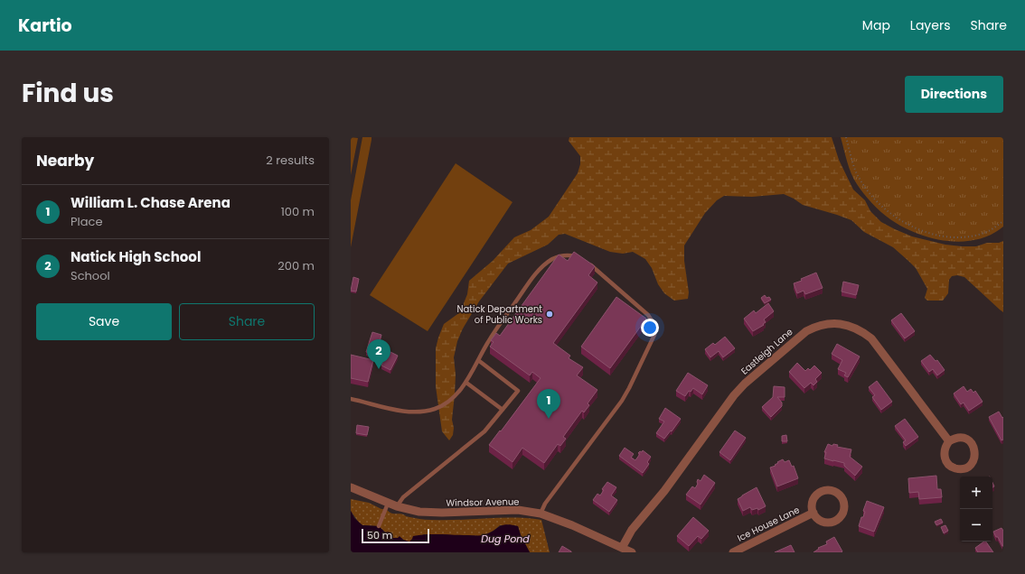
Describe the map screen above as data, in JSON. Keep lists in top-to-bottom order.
{
  "streets": {
    "street": ["Eastleigh Lane", "Windsor Avenue", "Ice House Lane"]
  },
  "crossings": [
    ["Eastleigh Lane", "Windsor Avenue"]
  ],
  "water": ["Dug Pond"],
  "places": ["Natick Department of Public Works"],
  "scale_bar": "50 m",
  "page": {
    "header": "Kartio",
    "nav": ["Map", "Layers", "Share"],
    "title": "Find us",
    "buttons": [
      "Directions",
      ["Save", "Share"]
    ],
    "heading": ["Nearby", "2 results"],
    "list": [
      {
        "mark": "1",
        "name": "William L. Chase Arena",
        "note": "Place",
        "value": "100 m"
      },
      {
        "mark": "2",
        "name": "Natick High School",
        "note": "School",
        "value": "200 m"
      }
    ],
    "pins": ["2", "1"],
    "map_buttons": ["+", "−"],
    "scale": "50 m"
  }
}
